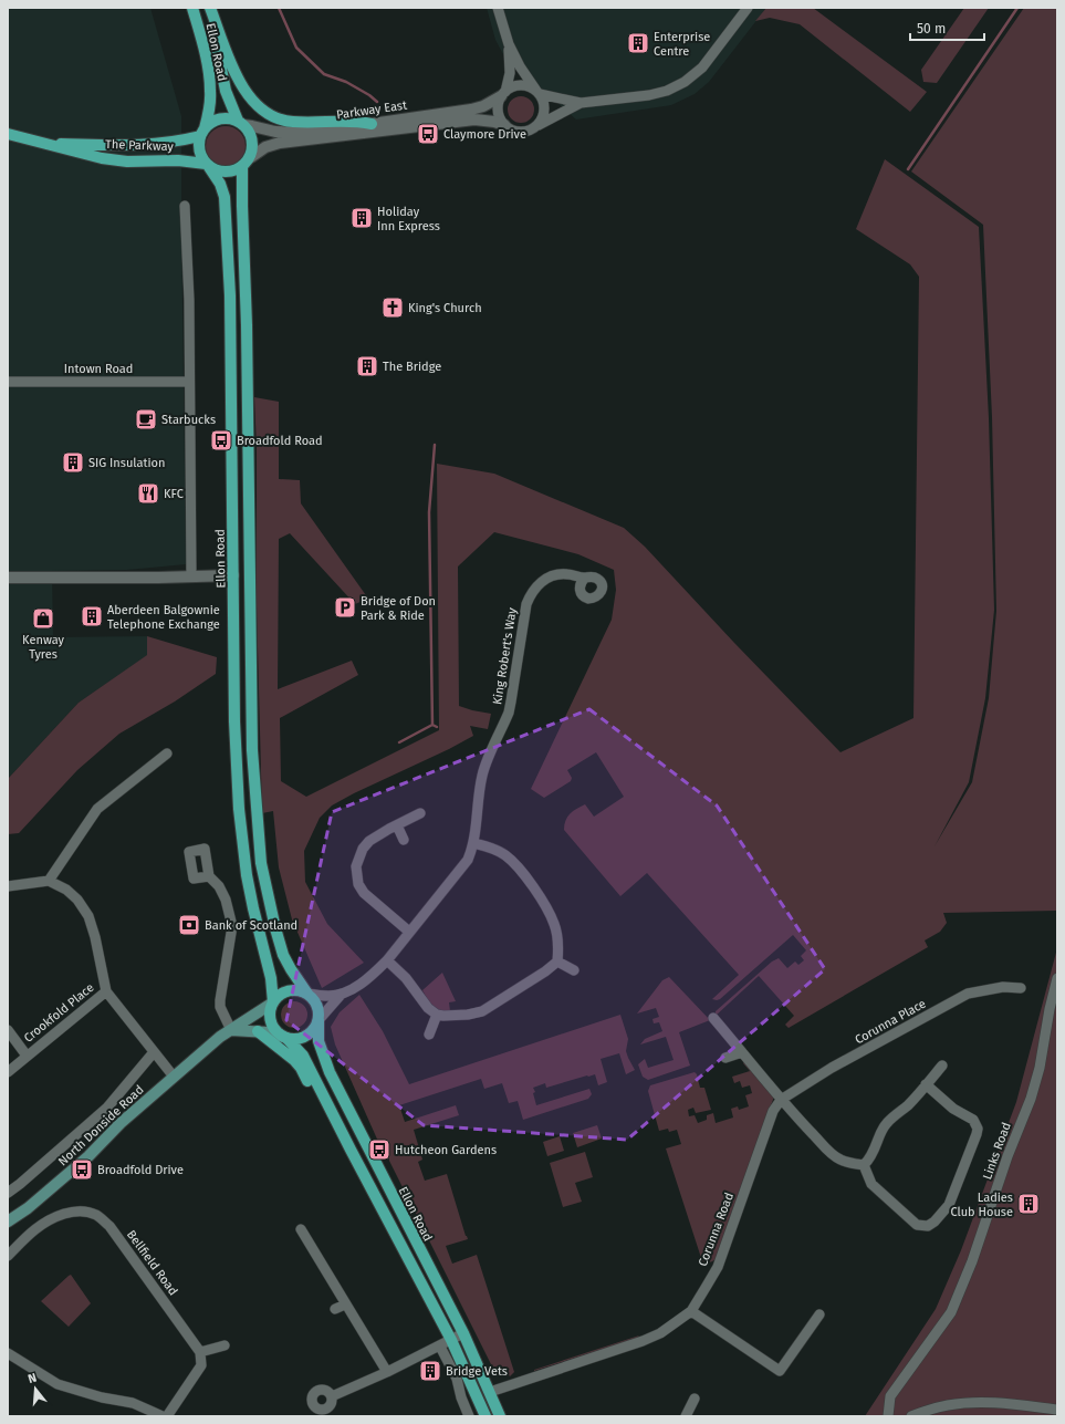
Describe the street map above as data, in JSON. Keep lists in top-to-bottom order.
{
  "streets": {
    "main road": ["Ellon Road", "The Parkway", "North Donside Road"],
    "street": [
      "Parkway East",
      "Intown Road",
      "King Robert's Way",
      "Crookfold Place",
      "Corunna Place",
      "Links Road",
      "Corunna Road",
      "Bellfield Road"
    ]
  },
  "crossings": [
    ["Ellon Road", "Parkway East"],
    ["Ellon Road", "The Parkway"],
    ["Ellon Road", "King Robert's Way"],
    ["Ellon Road", "North Donside Road"],
    ["Ellon Road", "Corunna Road"],
    ["Parkway East", "The Parkway"],
    ["King Robert's Way", "North Donside Road"],
    ["Corunna Place", "Corunna Road"]
  ],
  "places": {
    "building": [
      "Enterprise Centre",
      "Holiday Inn Express",
      "The Bridge",
      "SIG Insulation",
      "Aberdeen Balgownie Telephone Exchange",
      "Ladies Club House",
      "Bridge Vets"
    ],
    "bus stop": [
      "Claymore Drive",
      "Broadfold Road",
      "Hutcheon Gardens",
      "Broadfold Drive"
    ],
    "church": ["King's Church"],
    "cafe": ["Starbucks"],
    "restaurant": ["KFC"],
    "parking": ["Bridge of Don Park & Ride"],
    "shop": ["Kenway Tyres"],
    "bank": ["Bank of Scotland"]
  },
  "scale_bar": "50 m",
  "north": "top"
}
